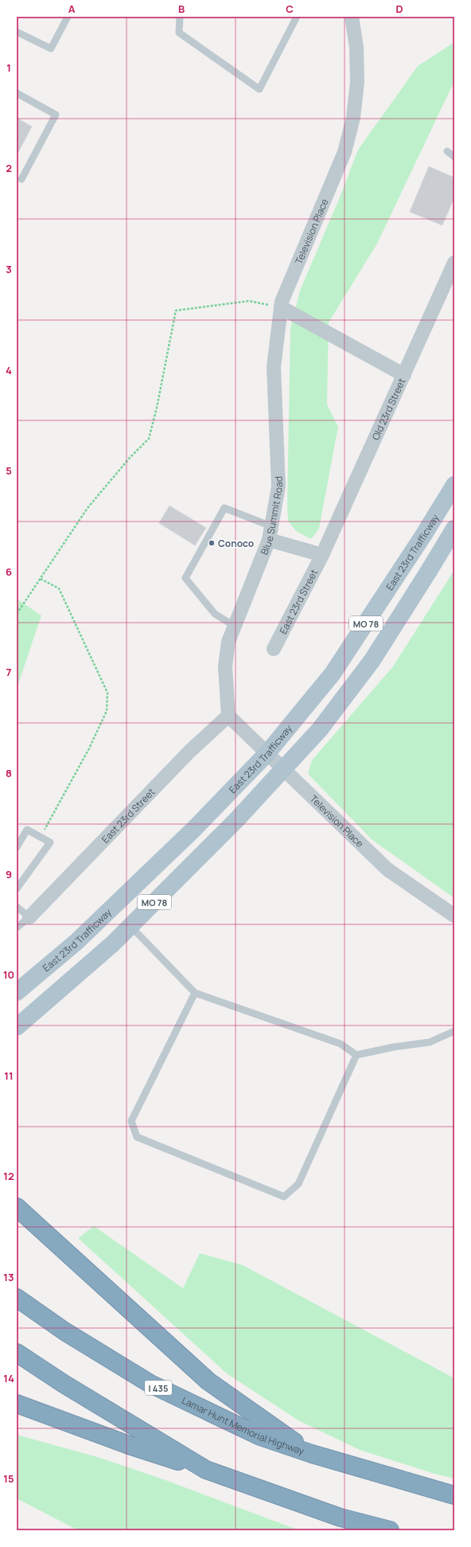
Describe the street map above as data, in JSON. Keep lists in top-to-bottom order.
{
  "streets": {
    "highway": ["I 435", "Lamar Hunt Memorial Highway"],
    "main road": ["East 23rd Trafficway", "MO 78"],
    "street": [
      "Television Place",
      "Old 23rd Street",
      "Blue Summit Road",
      "East 23rd Street"
    ]
  },
  "crossings": [
    ["Television Place", "Blue Summit Road"],
    ["Television Place", "East 23rd Trafficway"],
    ["Television Place", "East 23rd Street"],
    ["Television Place", "MO 78"],
    ["Old 23rd Street", "East 23rd Street"],
    ["Blue Summit Road", "East 23rd Street"]
  ],
  "places": ["Conoco"],
  "grid": {
    "columns": [
      "A",
      "B",
      "C",
      "D"
    ],
    "rows": [
      "1",
      "2",
      "3",
      "4",
      "5",
      "6",
      "7",
      "8",
      "9",
      "10",
      "11",
      "12",
      "13",
      "14",
      "15"
    ]
  }
}
